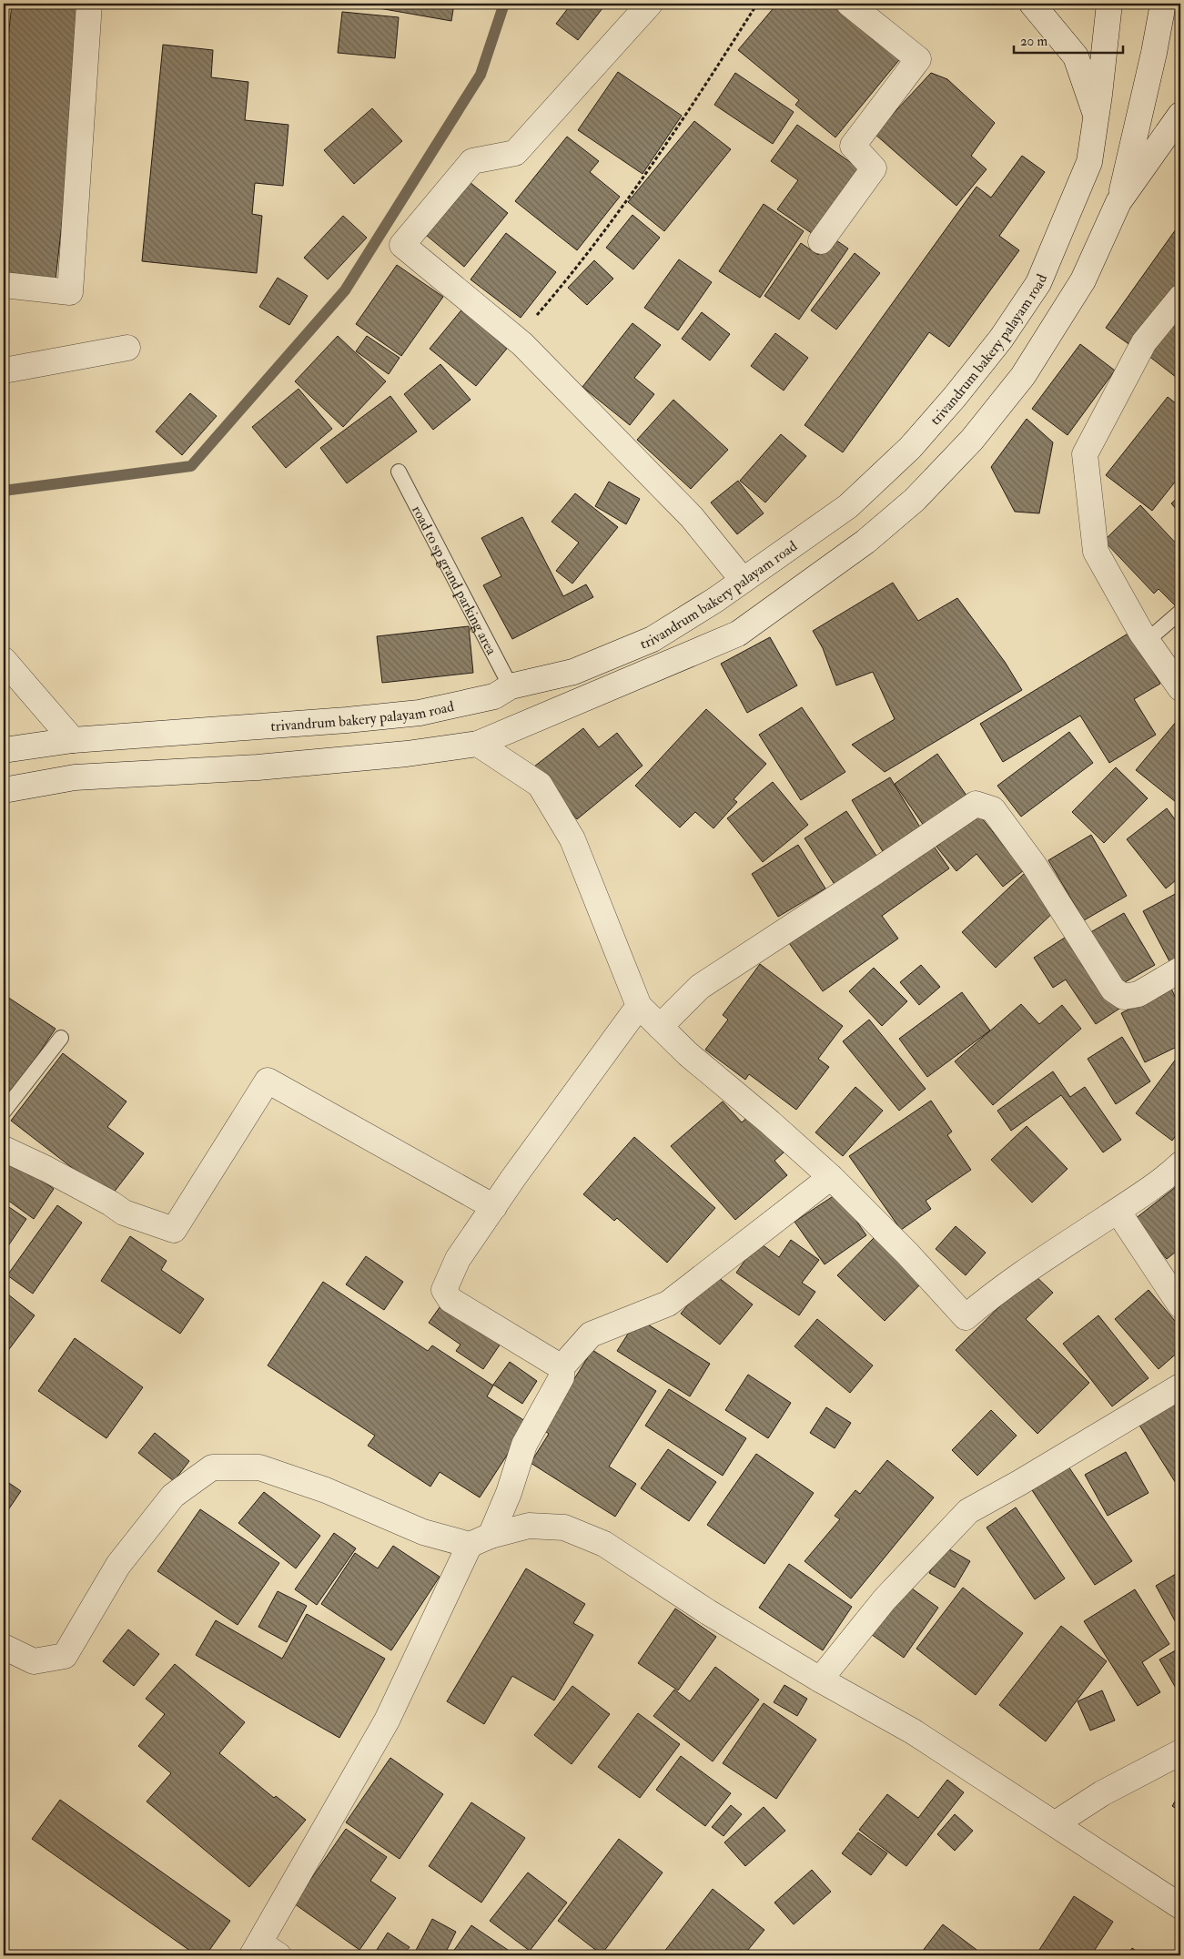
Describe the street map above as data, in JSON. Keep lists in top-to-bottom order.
{
  "streets": {
    "street": ["trivandrum bakery palayam road"],
    "lane": ["road to sp grand parking area"]
  },
  "crossings": [
    ["trivandrum bakery palayam road", "road to sp grand parking area"]
  ],
  "scale_bar": "20 m"
}
